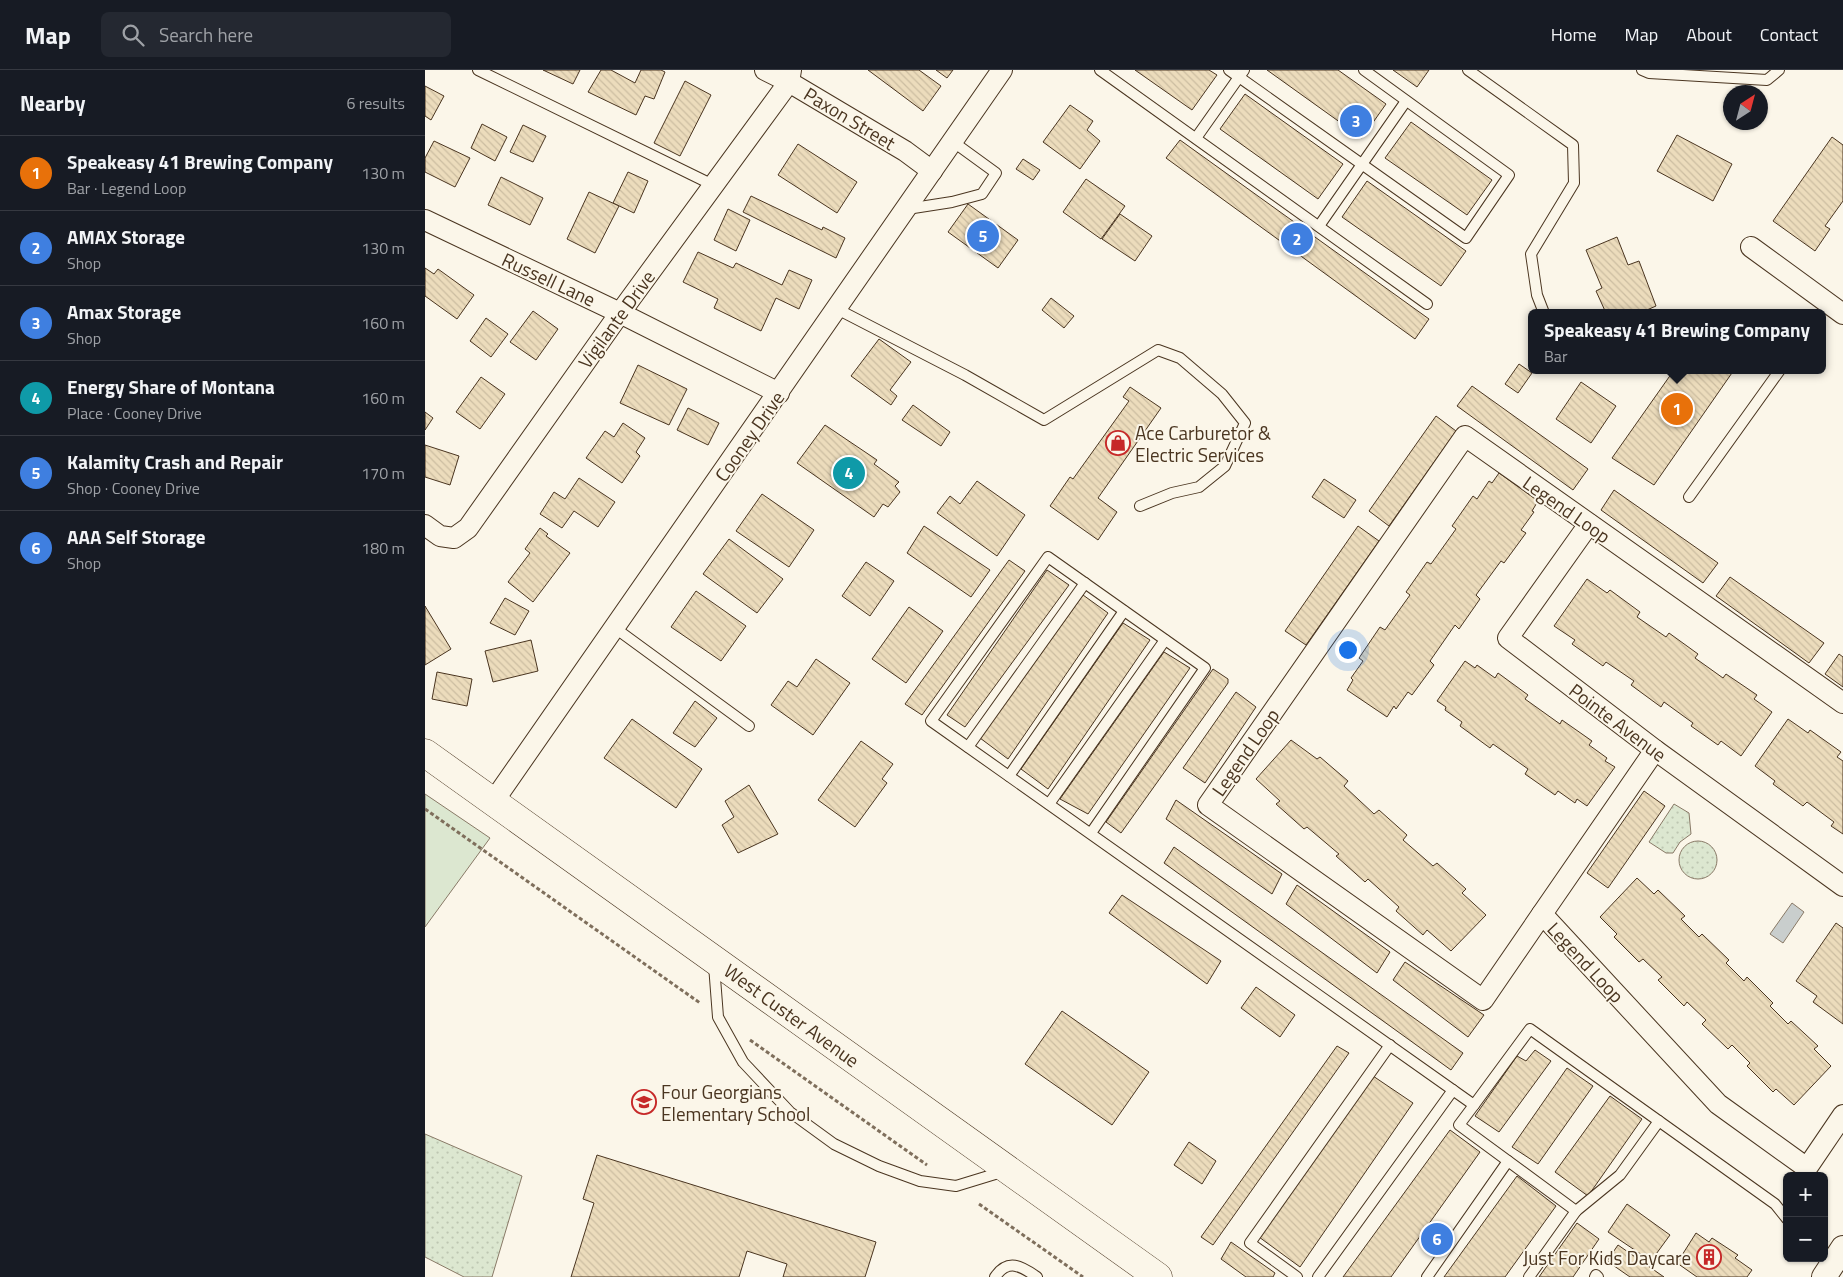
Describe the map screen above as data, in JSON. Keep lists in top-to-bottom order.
{
  "streets": {
    "main road": ["West Custer Avenue"],
    "street": [
      "Paxon Street",
      "Russell Lane",
      "Vigilante Drive",
      "Cooney Drive",
      "Legend Loop",
      "Pointe Avenue"
    ]
  },
  "crossings": [
    ["Paxon Street", "Vigilante Drive"],
    ["Paxon Street", "Cooney Drive"],
    ["Russell Lane", "Vigilante Drive"],
    ["Russell Lane", "Cooney Drive"],
    ["Cooney Drive", "West Custer Avenue"],
    ["Legend Loop", "Pointe Avenue"]
  ],
  "places": {
    "shop": ["Ace Carburetor & Electric Services"],
    "school or university": ["Four Georgians Elementary School"],
    "building": ["Just For Kids Daycare"]
  },
  "north": "top right",
  "page": {
    "header": "Map",
    "search": "Search here",
    "nav": [
      "Home",
      "Map",
      "About",
      "Contact"
    ],
    "heading": ["Nearby", "6 results"],
    "pins": [
      "3",
      "5",
      "2",
      "1",
      "4",
      "6"
    ],
    "list": [
      {
        "mark": "1",
        "name": "Speakeasy 41 Brewing Company",
        "note": "Bar · Legend Loop",
        "value": "130 m"
      },
      {
        "mark": "2",
        "name": "AMAX Storage",
        "note": "Shop",
        "value": "130 m"
      },
      {
        "mark": "3",
        "name": "Amax Storage",
        "note": "Shop",
        "value": "160 m"
      },
      {
        "mark": "4",
        "name": "Energy Share of Montana",
        "note": "Place · Cooney Drive",
        "value": "160 m"
      },
      {
        "mark": "5",
        "name": "Kalamity Crash and Repair",
        "note": "Shop · Cooney Drive",
        "value": "170 m"
      },
      {
        "mark": "6",
        "name": "AAA Self Storage",
        "note": "Shop",
        "value": "180 m"
      }
    ],
    "popup": ["Speakeasy 41 Brewing Company", "Bar"],
    "map_buttons": ["+", "−"]
  }
}
